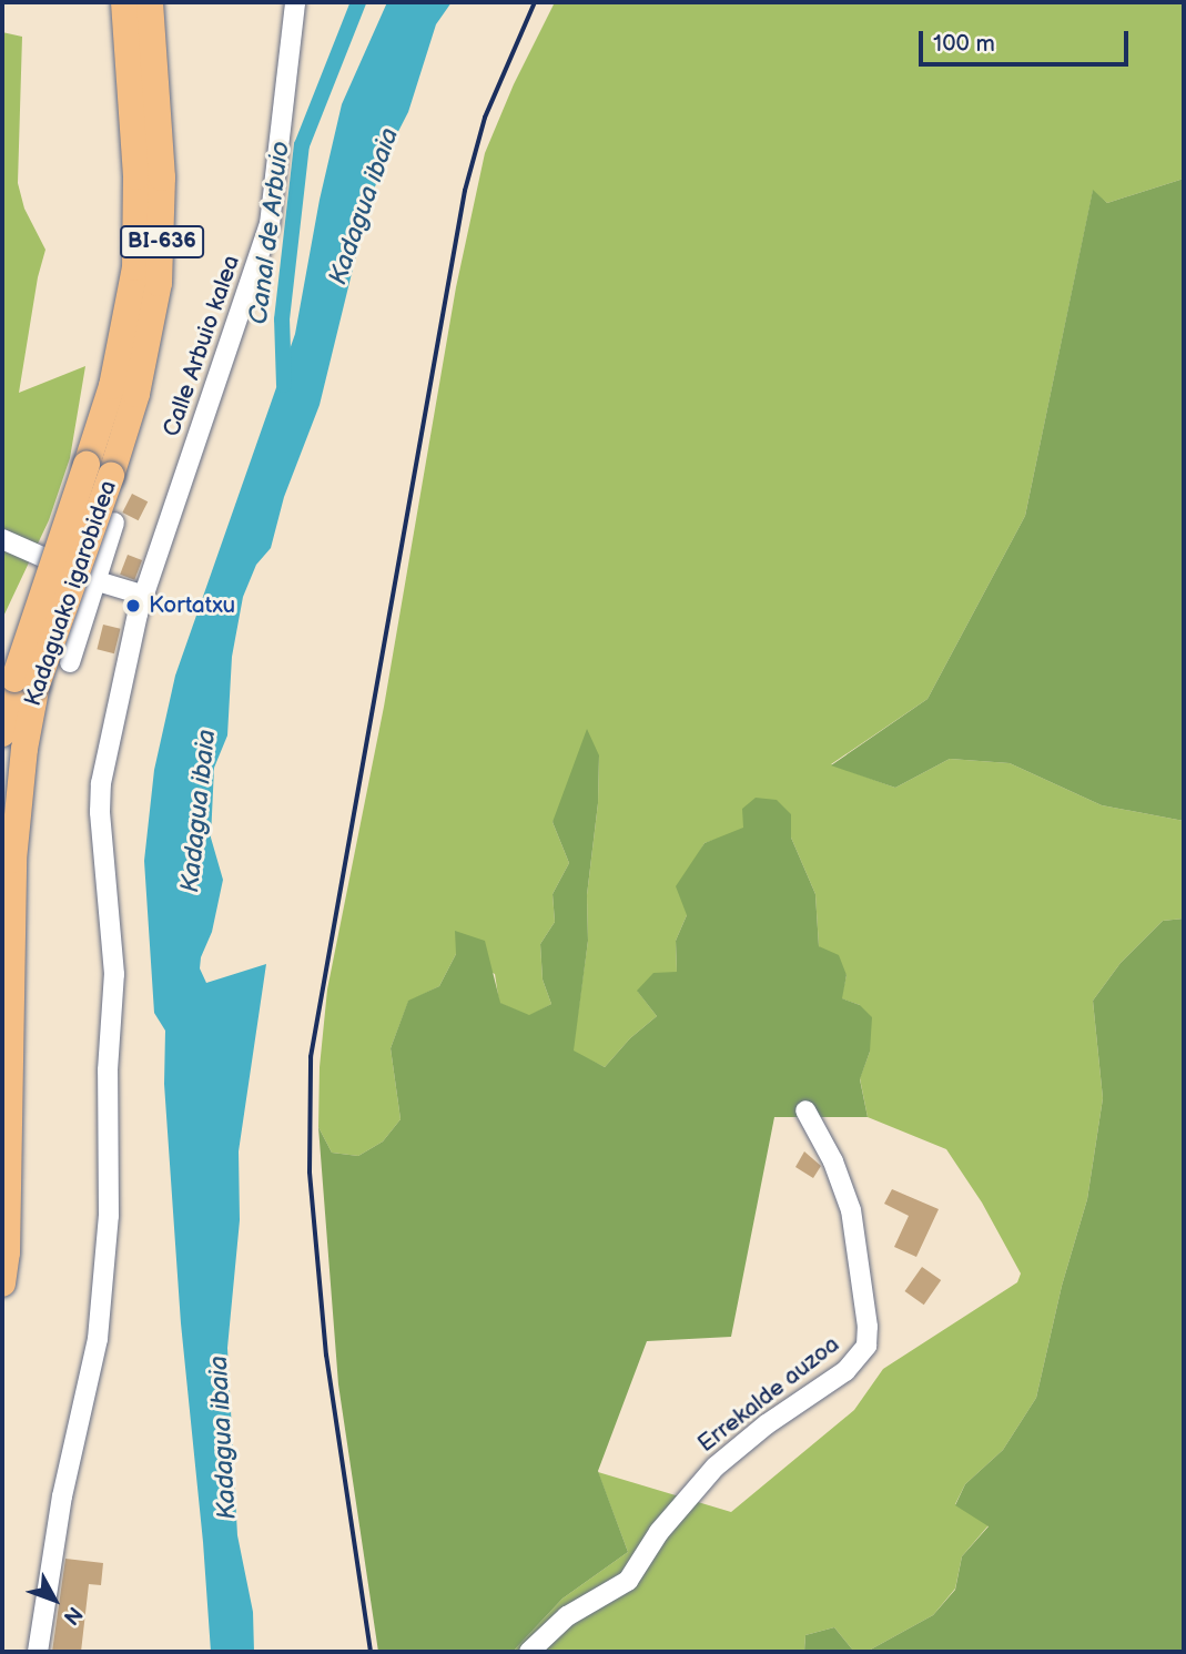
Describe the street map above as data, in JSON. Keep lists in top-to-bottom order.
{
  "streets": {
    "highway": ["BI-636", "Kadaguako igarobidea"],
    "street": ["Calle Arbuio kalea", "Errekalde auzoa"]
  },
  "water": ["Kadagua ibaia", "Canal de Arbuio"],
  "places": ["Kortatxu"],
  "scale_bar": "100 m",
  "north": "bottom right"
}
